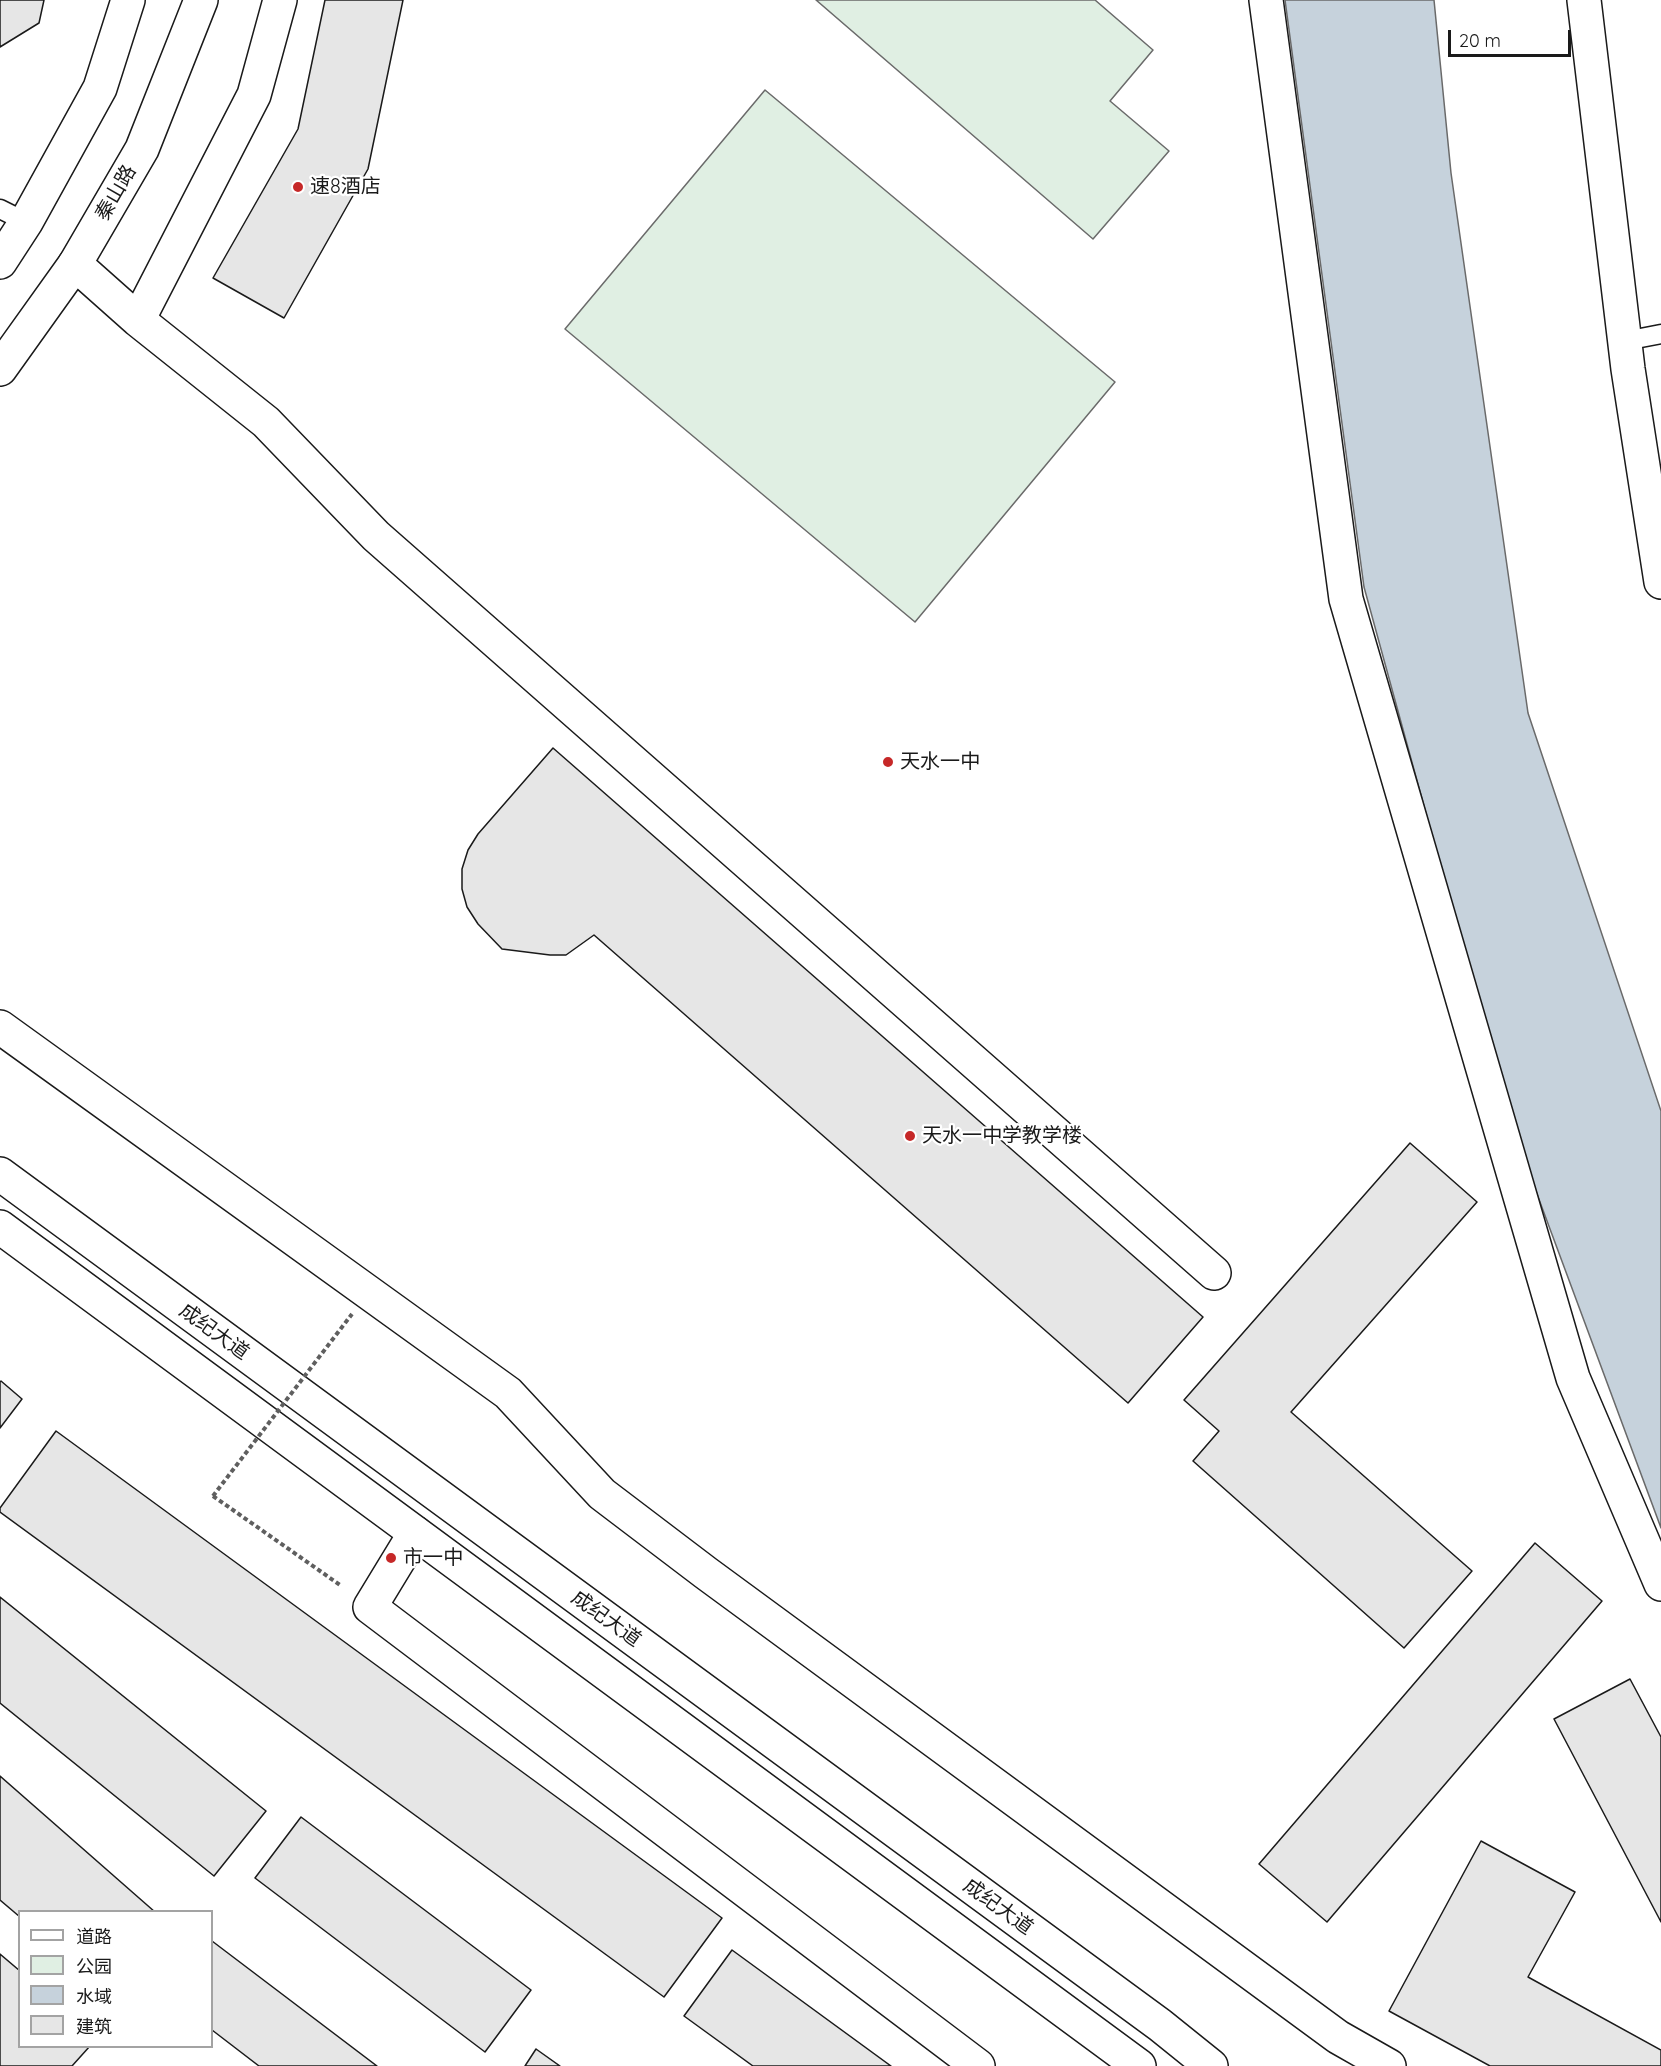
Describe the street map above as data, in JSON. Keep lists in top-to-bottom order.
{
  "streets": {
    "main road": ["秦山路", "成纪大道"]
  },
  "places": [
    "速8酒店",
    "天水一中",
    "天水一中学教学楼",
    "市一中"
  ],
  "legend": [
    "道路",
    "公园",
    "水域",
    "建筑"
  ],
  "scale_bar": "20 m"
}
